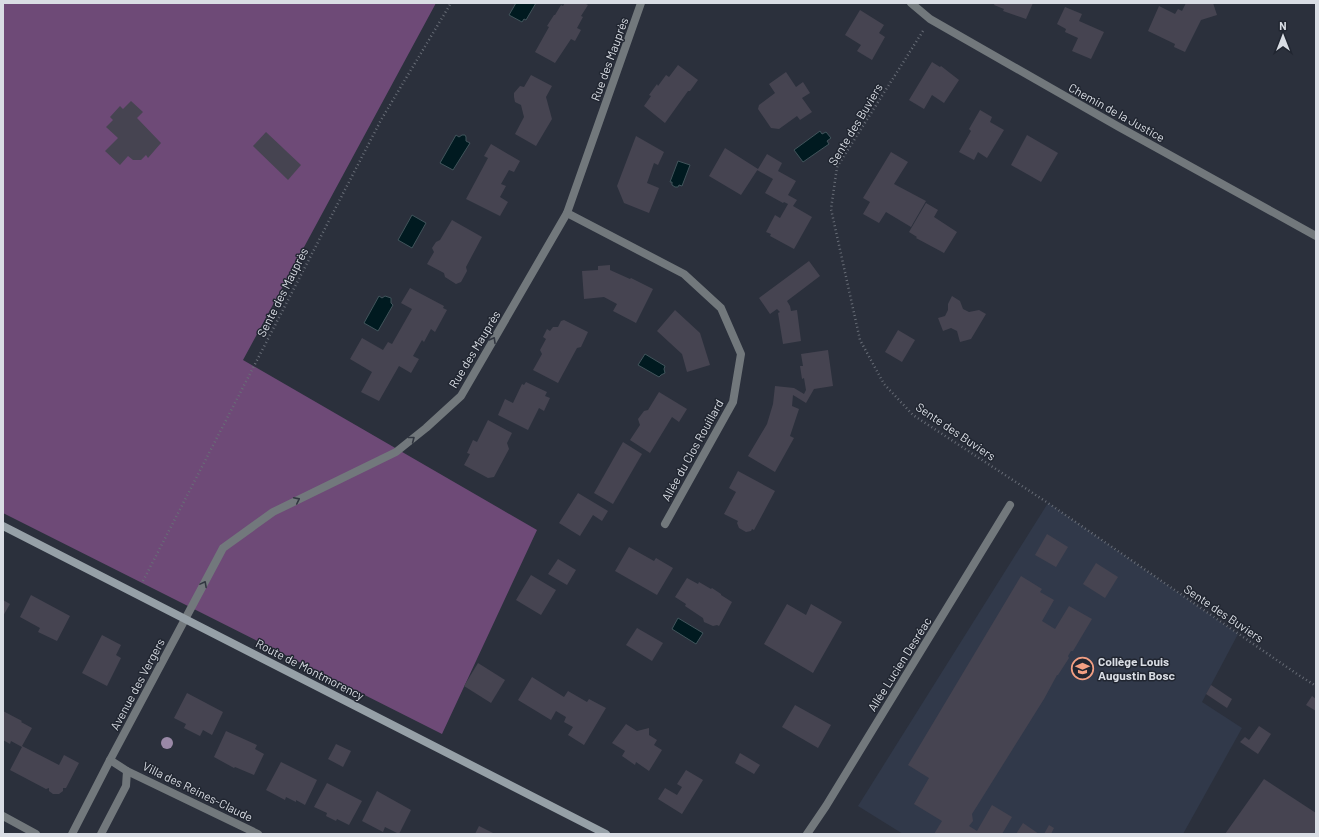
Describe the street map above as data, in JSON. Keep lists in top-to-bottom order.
{
  "streets": {
    "street": [
      "Rue des Mauprès",
      "Chemin de la Justice",
      "Allée du Clos Rouillard",
      "Allée Lucien Desréac",
      "Route de Montmorency",
      "Avenue des Vergers",
      "Villa des Reines-Claude"
    ],
    "path": ["Sente des Buviers", "Sente des Mauprès"]
  },
  "crossings": [
    ["Rue des Mauprès", "Allée du Clos Rouillard"],
    ["Rue des Mauprès", "Route de Montmorency"],
    ["Rue des Mauprès", "Avenue des Vergers"],
    ["Chemin de la Justice", "Sente des Buviers"],
    ["Sente des Mauprès", "Route de Montmorency"],
    ["Route de Montmorency", "Avenue des Vergers"]
  ],
  "one_way": ["Rue des Mauprès"],
  "places": {
    "school or university": ["Collège Louis Augustin Bosc"]
  },
  "north": "top"
}
